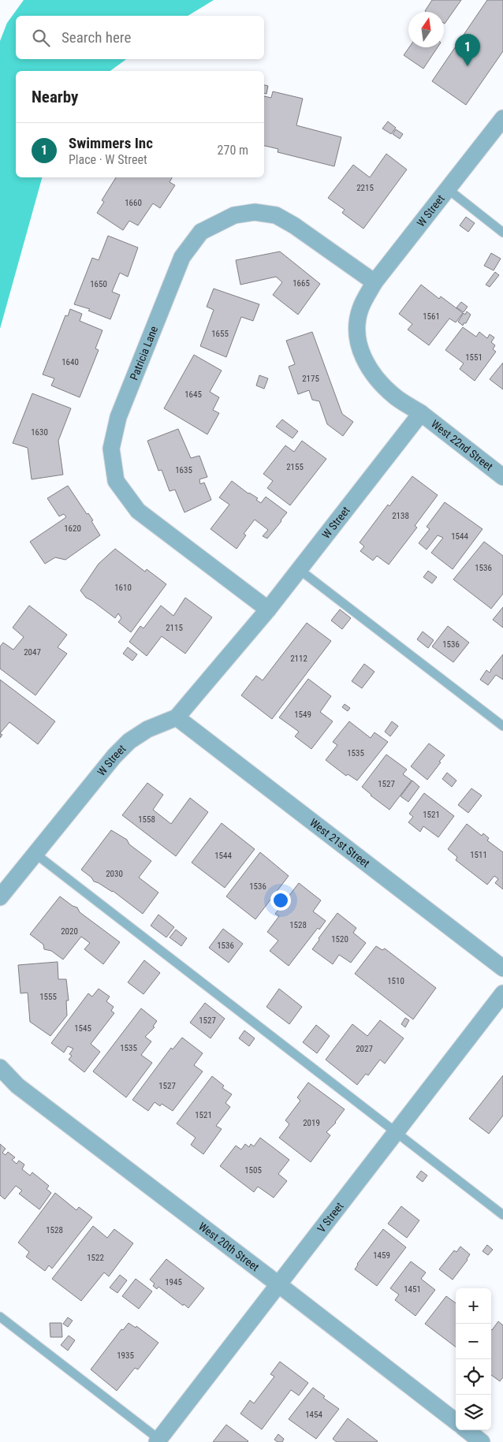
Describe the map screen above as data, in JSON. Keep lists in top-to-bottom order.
{
  "streets": {
    "street": [
      "W Street",
      "Patricia Lane",
      "West 22nd Street",
      "West 21st Street",
      "V Street",
      "West 20th Street"
    ]
  },
  "crossings": [
    ["W Street", "Patricia Lane"],
    ["W Street", "West 22nd Street"],
    ["W Street", "West 21st Street"],
    ["V Street", "West 20th Street"]
  ],
  "house_numbers": [
    "2215",
    "1660",
    "1665",
    "1650",
    "1561",
    "1655",
    "1551",
    "1640",
    "2175",
    "1645",
    "1630",
    "2155",
    "1635",
    "2138",
    "1620",
    "1544",
    "1536",
    "1610",
    "2115",
    "1536",
    "2047",
    "2112",
    "1549",
    "1535",
    "1527",
    "1521",
    "1558",
    "1511",
    "1544",
    "2030",
    "1536",
    "1528",
    "2020",
    "1520",
    "1536",
    "1510",
    "1555",
    "1527",
    "1545",
    "1535",
    "2027",
    "1527",
    "1521",
    "2019",
    "1505",
    "1528",
    "1459",
    "1522",
    "1945",
    "1451",
    "1935",
    "1454"
  ],
  "north": "top",
  "page": {
    "search": "Search here",
    "pins": "1",
    "heading": "Nearby",
    "list": [
      {
        "mark": "1",
        "name": "Swimmers Inc",
        "note": "Place · W Street",
        "value": "270 m"
      }
    ],
    "map_buttons": ["+", "−"]
  }
}
